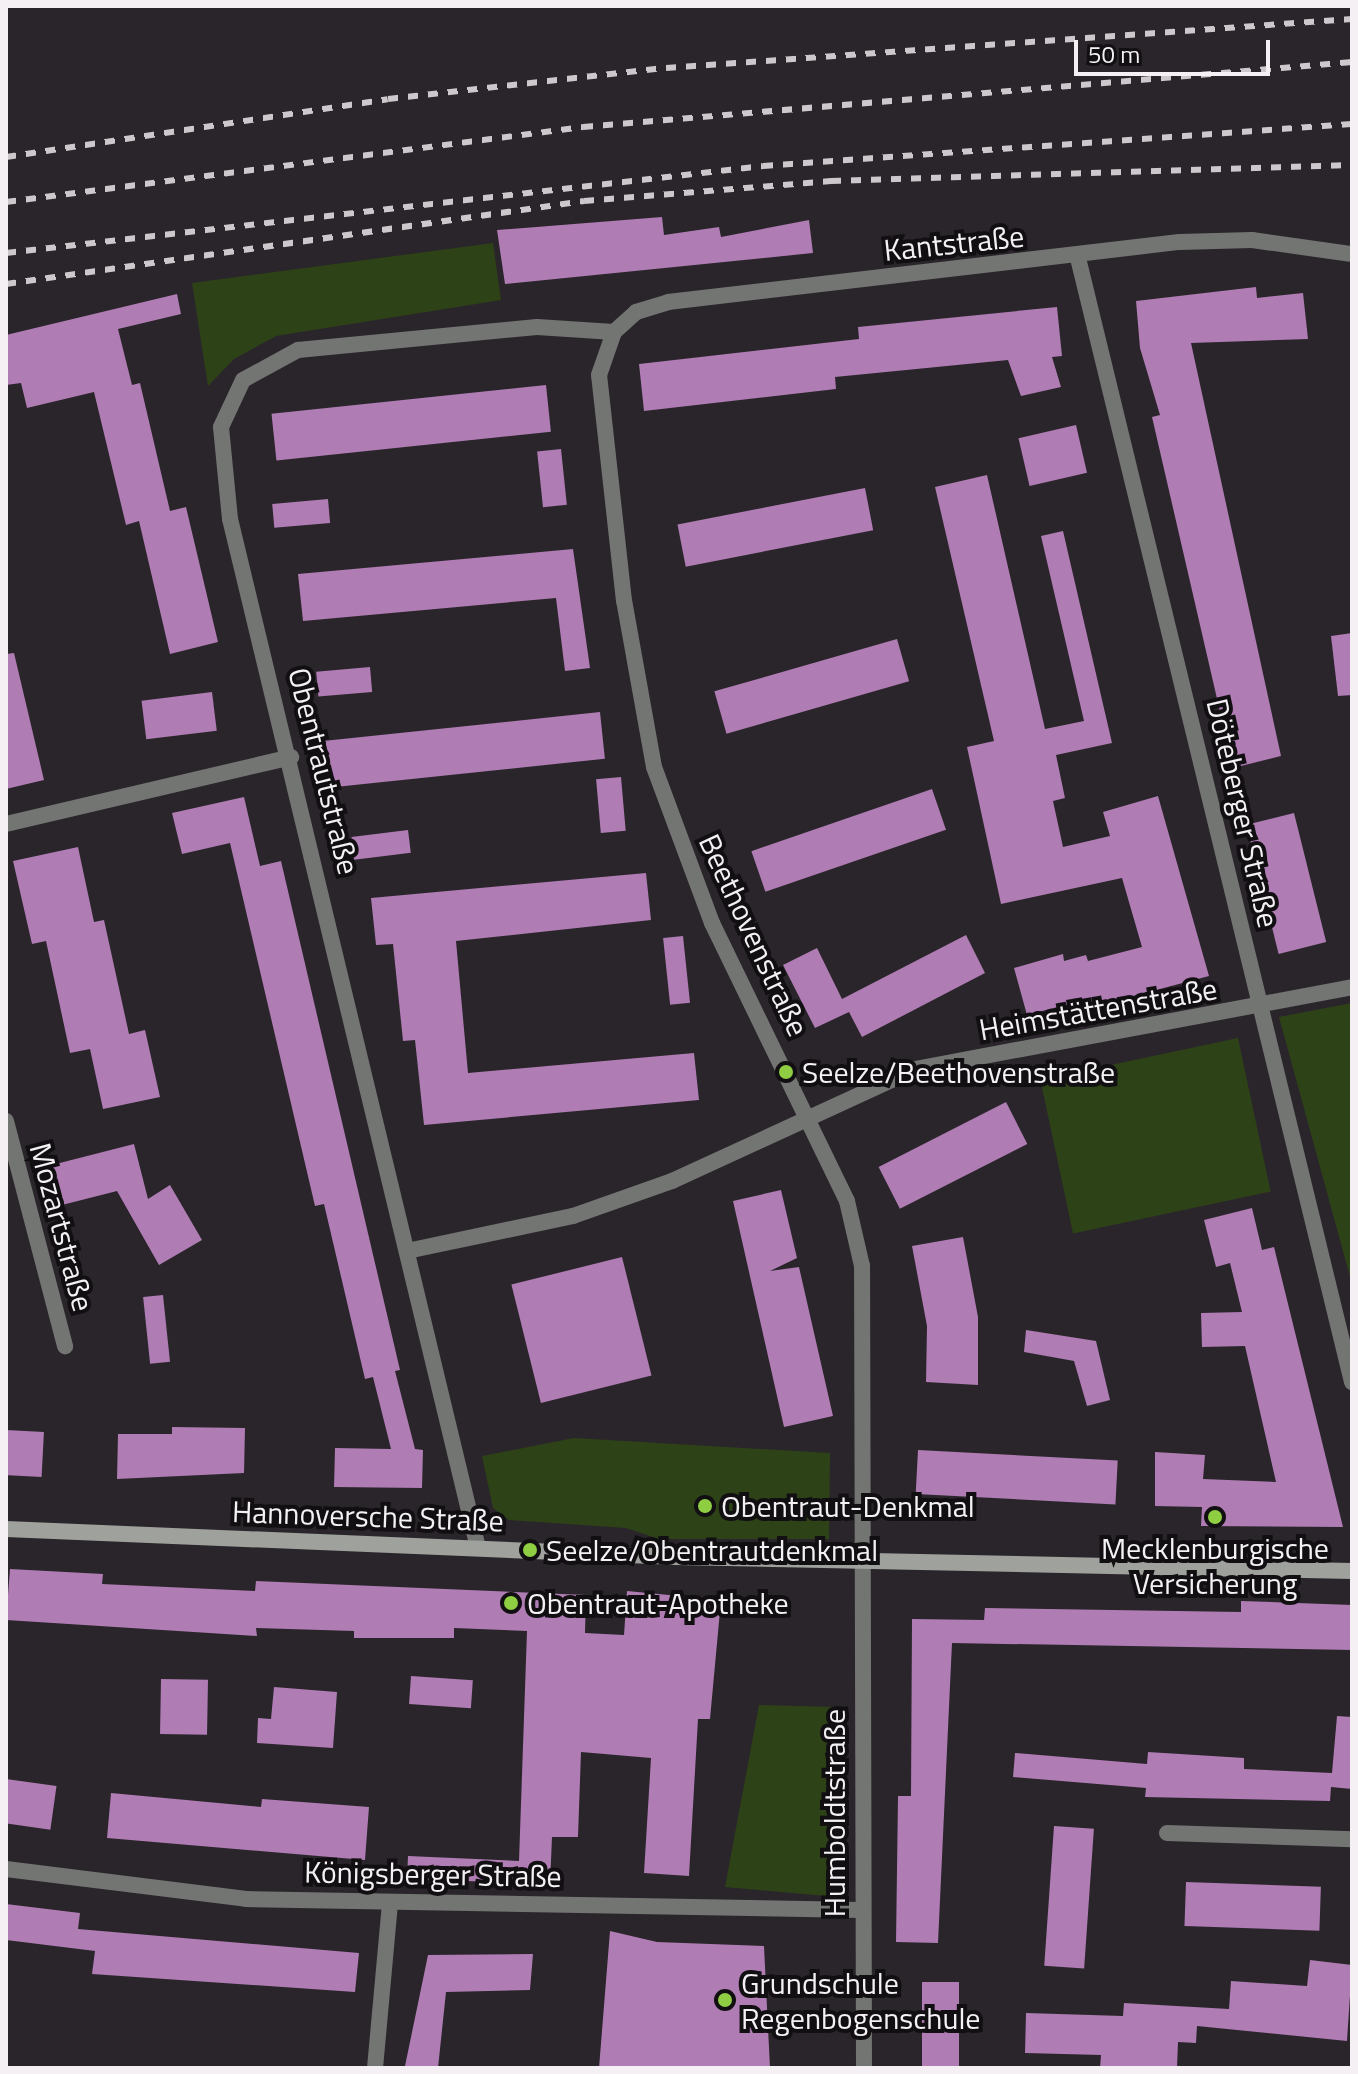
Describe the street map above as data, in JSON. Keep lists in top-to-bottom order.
{
  "streets": {
    "street": [
      "Kantstraße",
      "Obentrautstraße",
      "Döteberger Straße",
      "Beethovenstraße",
      "Heimstättenstraße",
      "Mozartstraße",
      "Hannoversche Straße",
      "Humboldtstraße",
      "Königsberger Straße"
    ]
  },
  "crossings": [
    ["Kantstraße", "Obentrautstraße"],
    ["Kantstraße", "Döteberger Straße"],
    ["Kantstraße", "Beethovenstraße"],
    ["Obentrautstraße", "Beethovenstraße"],
    ["Obentrautstraße", "Heimstättenstraße"],
    ["Obentrautstraße", "Hannoversche Straße"],
    ["Döteberger Straße", "Heimstättenstraße"],
    ["Beethovenstraße", "Heimstättenstraße"],
    ["Beethovenstraße", "Hannoversche Straße"],
    ["Beethovenstraße", "Humboldtstraße"],
    ["Hannoversche Straße", "Humboldtstraße"],
    ["Humboldtstraße", "Königsberger Straße"]
  ],
  "places": [
    "Seelze/Beethovenstraße",
    "Obentraut-Denkmal",
    "Mecklenburgische Versicherung",
    "Seelze/Obentrautdenkmal",
    "Obentraut-Apotheke",
    "Grundschule Regenbogenschule"
  ],
  "scale_bar": "50 m"
}
